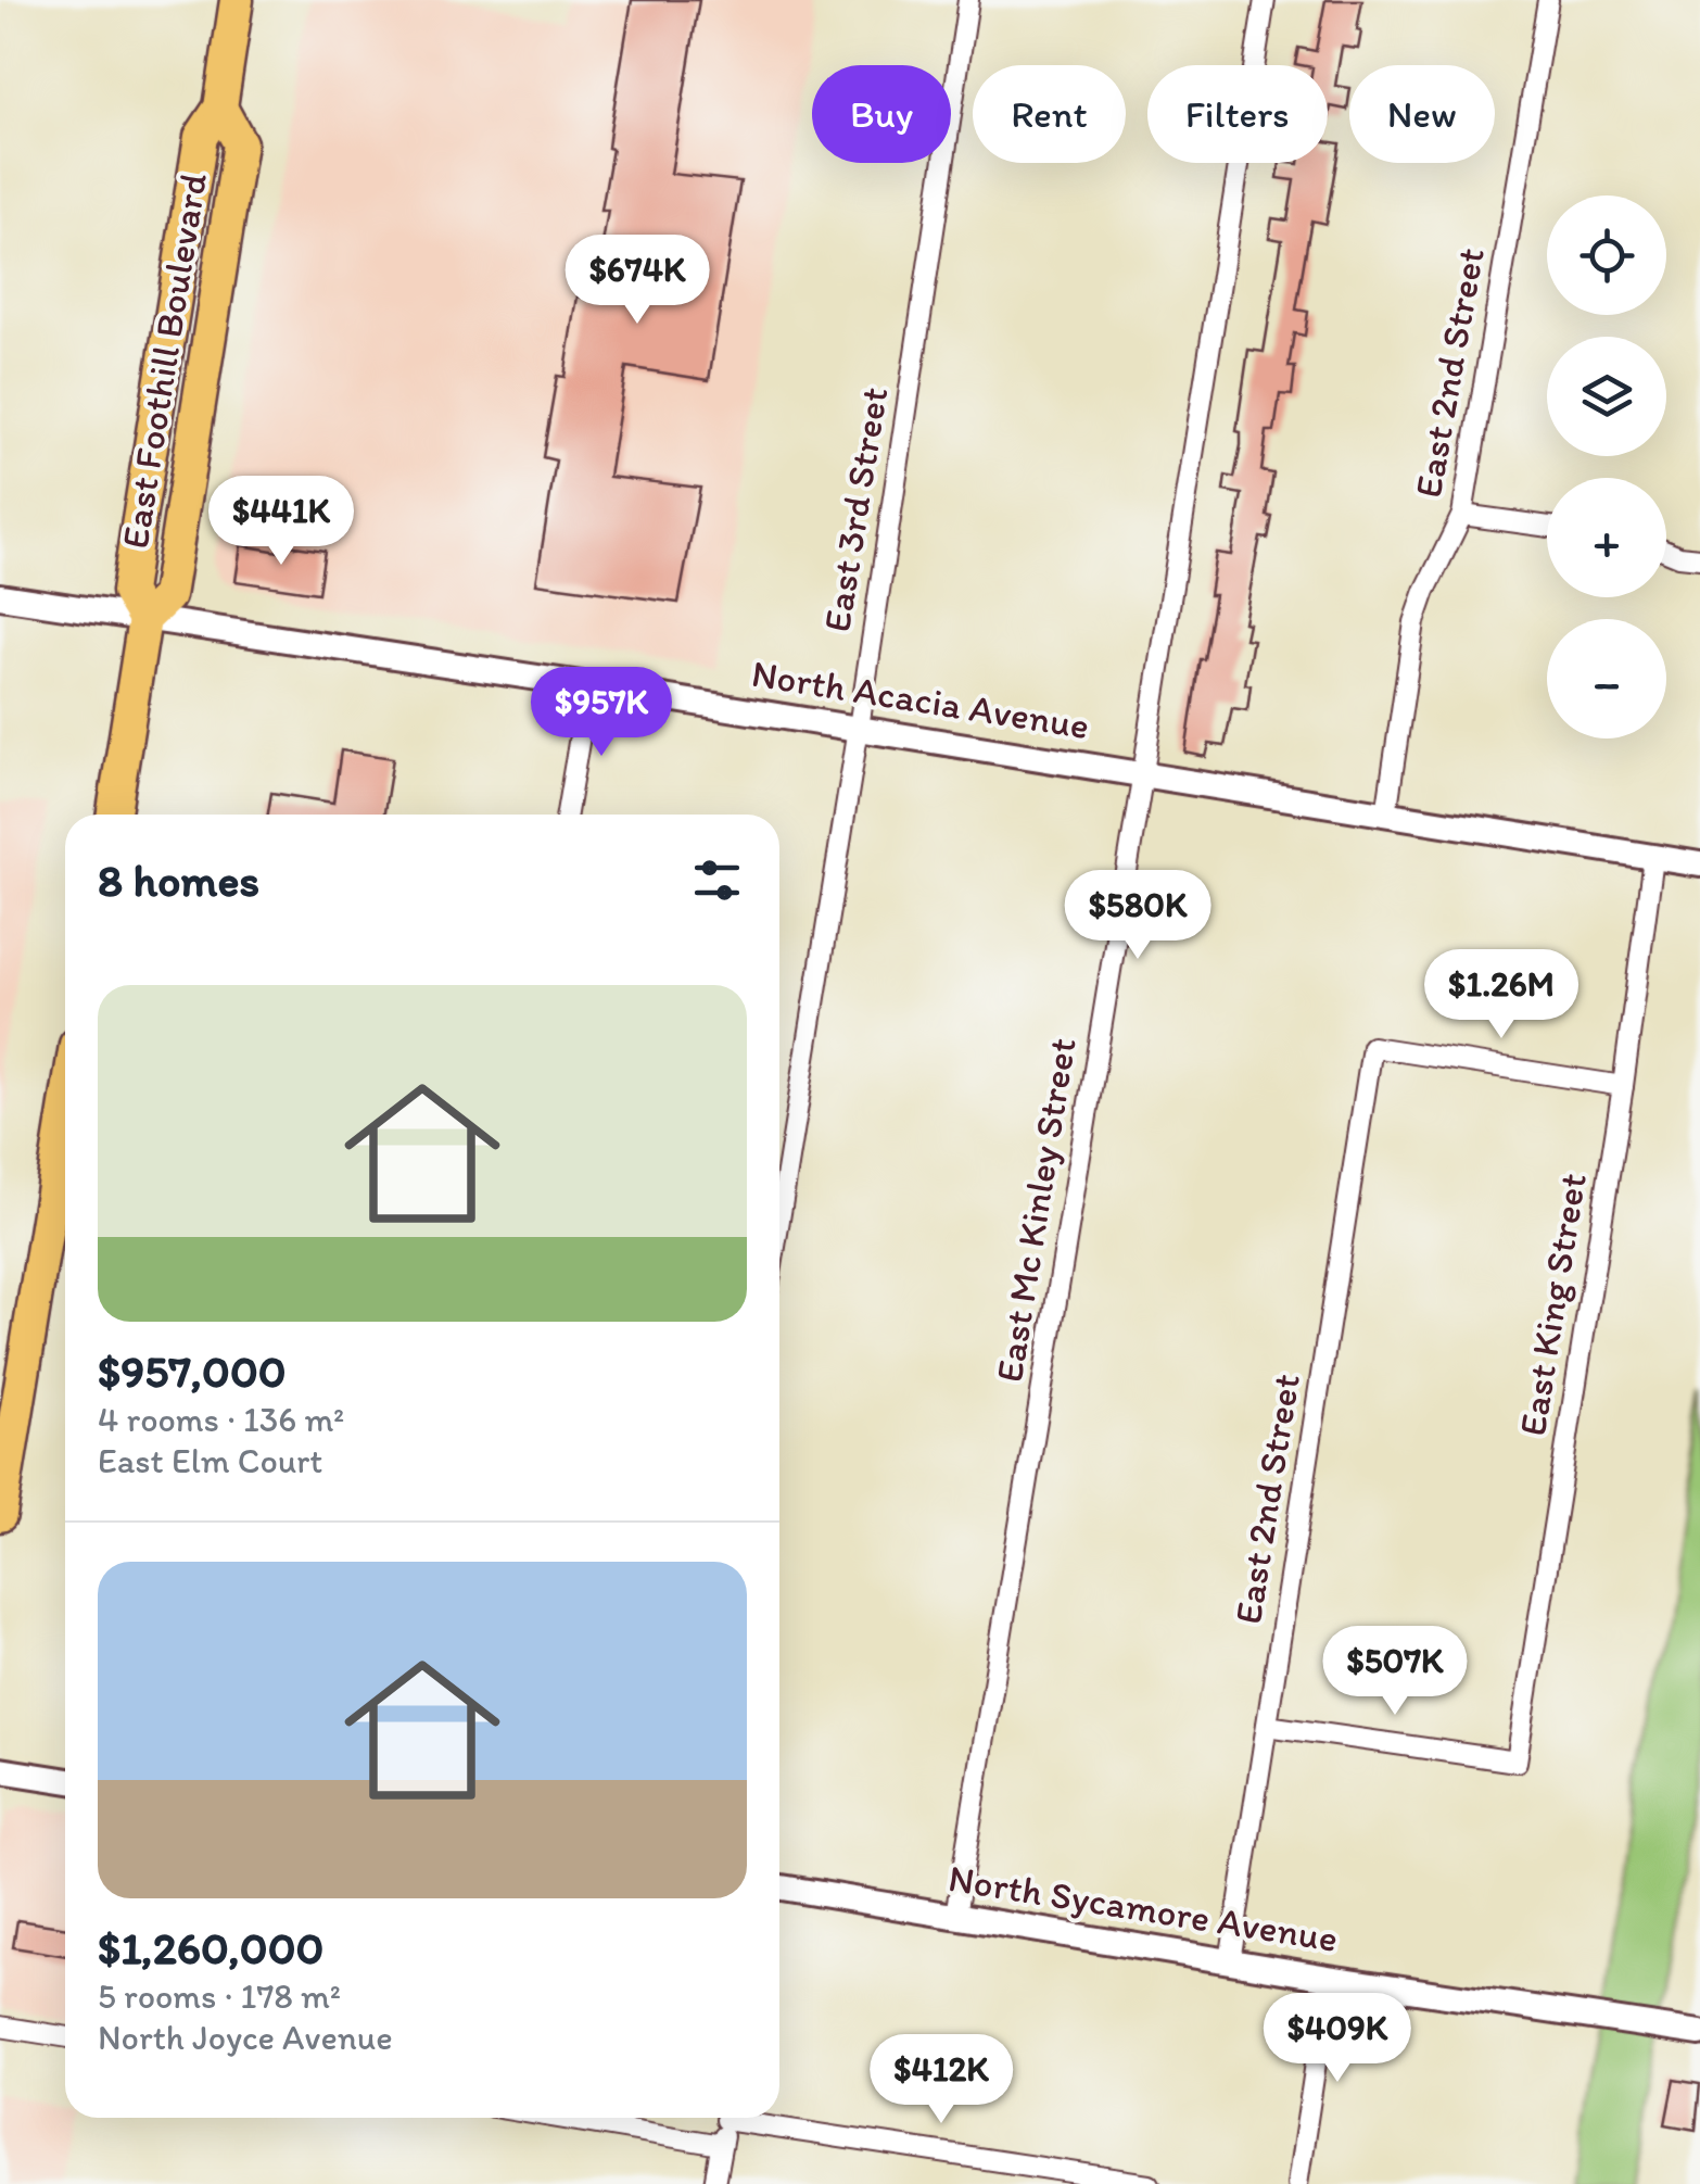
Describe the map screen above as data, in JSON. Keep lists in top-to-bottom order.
{
  "streets": {
    "main road": ["East Foothill Boulevard"],
    "street": [
      "East 2nd Street",
      "East 3rd Street",
      "North Acacia Avenue",
      "East Mc Kinley Street",
      "East King Street",
      "North Sycamore Avenue"
    ]
  },
  "crossings": [
    ["East Foothill Boulevard", "North Acacia Avenue"],
    ["East 2nd Street", "North Acacia Avenue"],
    ["East 2nd Street", "East King Street"],
    ["East 2nd Street", "North Sycamore Avenue"],
    ["East 3rd Street", "North Acacia Avenue"],
    ["North Acacia Avenue", "East Mc Kinley Street"],
    ["North Acacia Avenue", "East King Street"],
    ["East Mc Kinley Street", "North Sycamore Avenue"]
  ],
  "page": {
    "chip": [
      "Buy",
      "Rent",
      "Filters",
      "New"
    ],
    "map_buttons": ["+", "−"],
    "price": [
      "$674K",
      "$441K",
      "$957K",
      "$580K",
      "$1.26M",
      "$507K",
      "$409K",
      "$412K"
    ],
    "heading": "8 homes",
    "list": [
      {
        "name": "$957,000",
        "note": "4 rooms · 136 m² · East Elm Court"
      },
      {
        "name": "$1,260,000",
        "note": "5 rooms · 178 m² · North Joyce Avenue"
      }
    ]
  }
}
